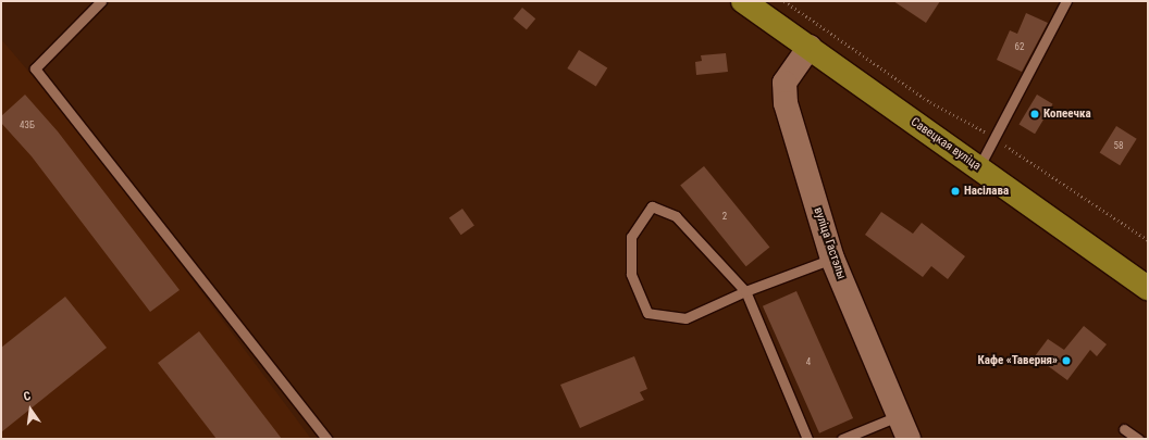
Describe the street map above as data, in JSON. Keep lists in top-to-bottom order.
{
  "streets": {
    "main road": ["Савецкая вуліца"],
    "street": ["вуліца Гастэлы"]
  },
  "crossings": [
    ["Савецкая вуліца", "вуліца Гастэлы"]
  ],
  "places": ["Копеечка", "Насілава", "Кафе «Таверня»"],
  "house_numbers": [
    "62",
    "43Б",
    "58",
    "2",
    "4"
  ],
  "north": "top"
}
